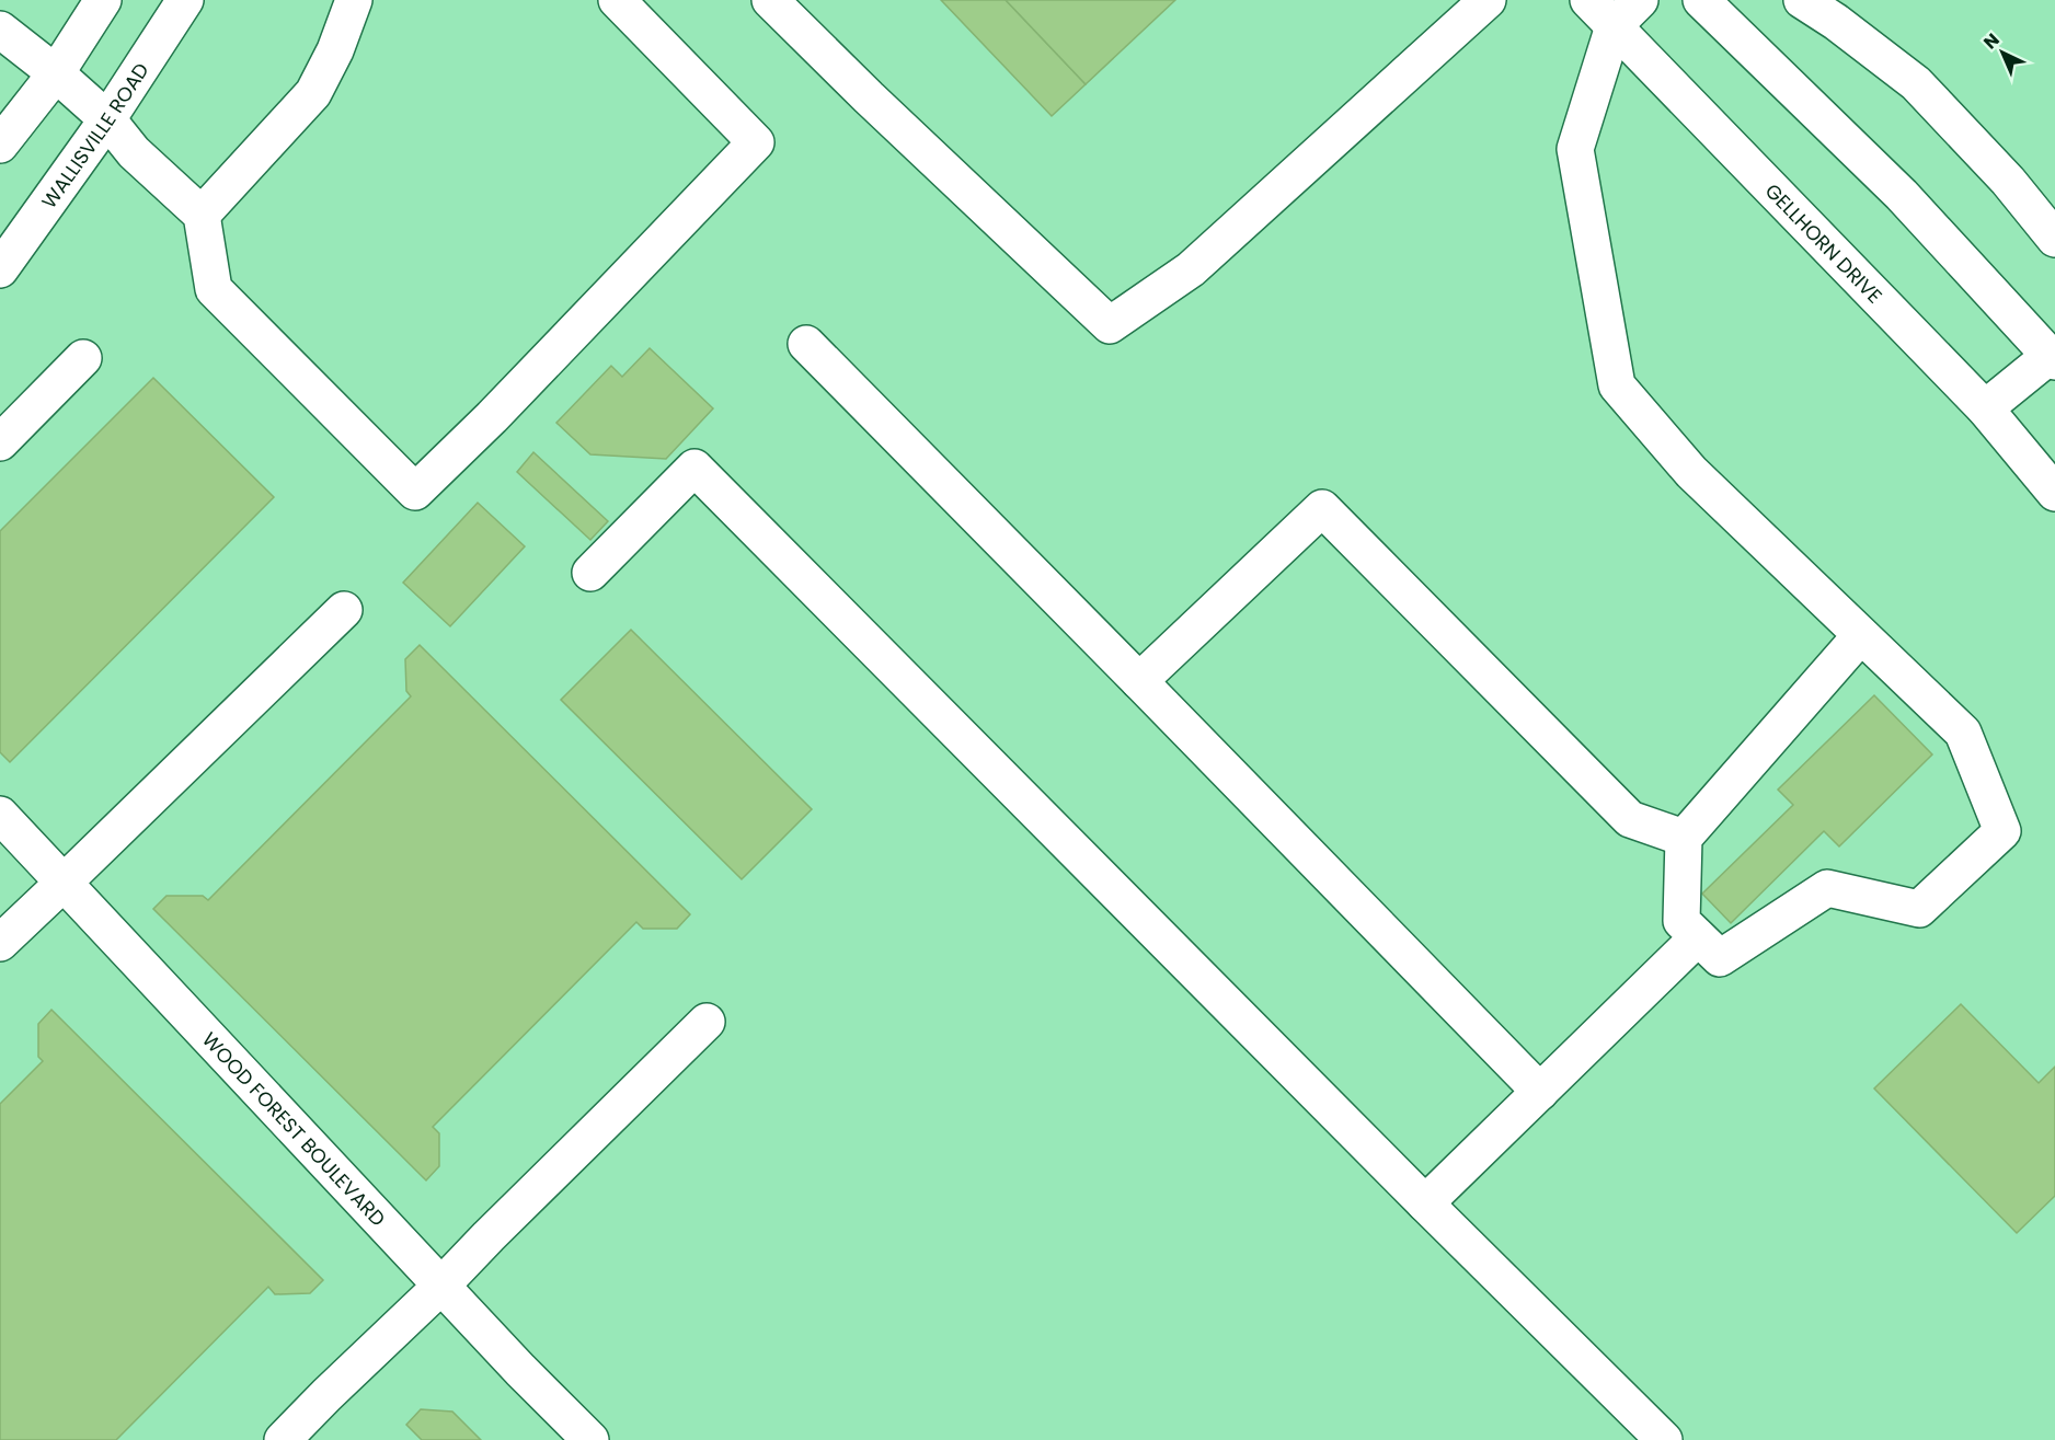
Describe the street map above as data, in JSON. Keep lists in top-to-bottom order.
{
  "streets": {
    "main road": ["WALLISVILLE ROAD", "GELLHORN DRIVE", "WOOD FOREST BOULEVARD"]
  },
  "north": "top left"
}
